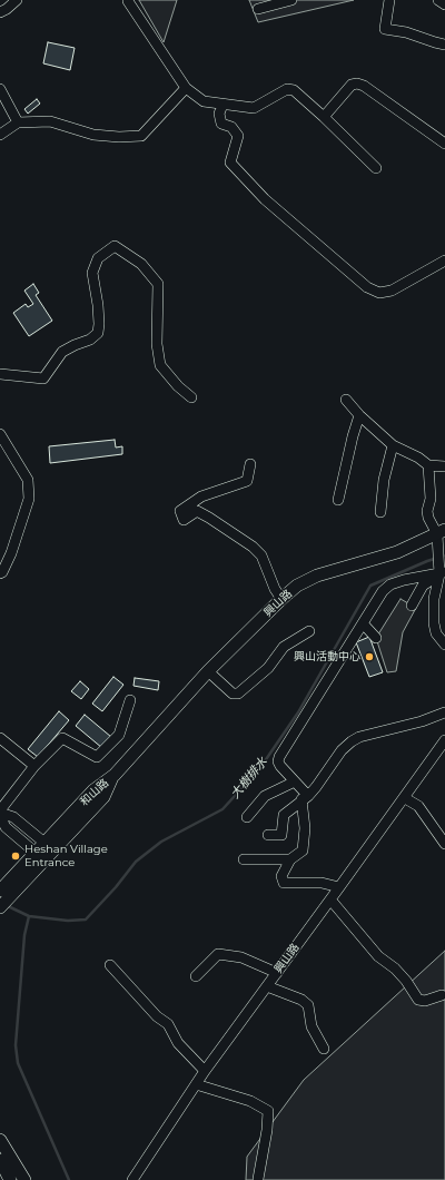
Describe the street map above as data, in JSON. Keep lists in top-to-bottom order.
{
  "streets": {
    "main road": ["興山路", "和山路"]
  },
  "crossings": [
    ["興山路", "和山路"]
  ],
  "water": ["大樹排水"],
  "places": ["興山活動中心", "Heshan Village Entrance"]
}
